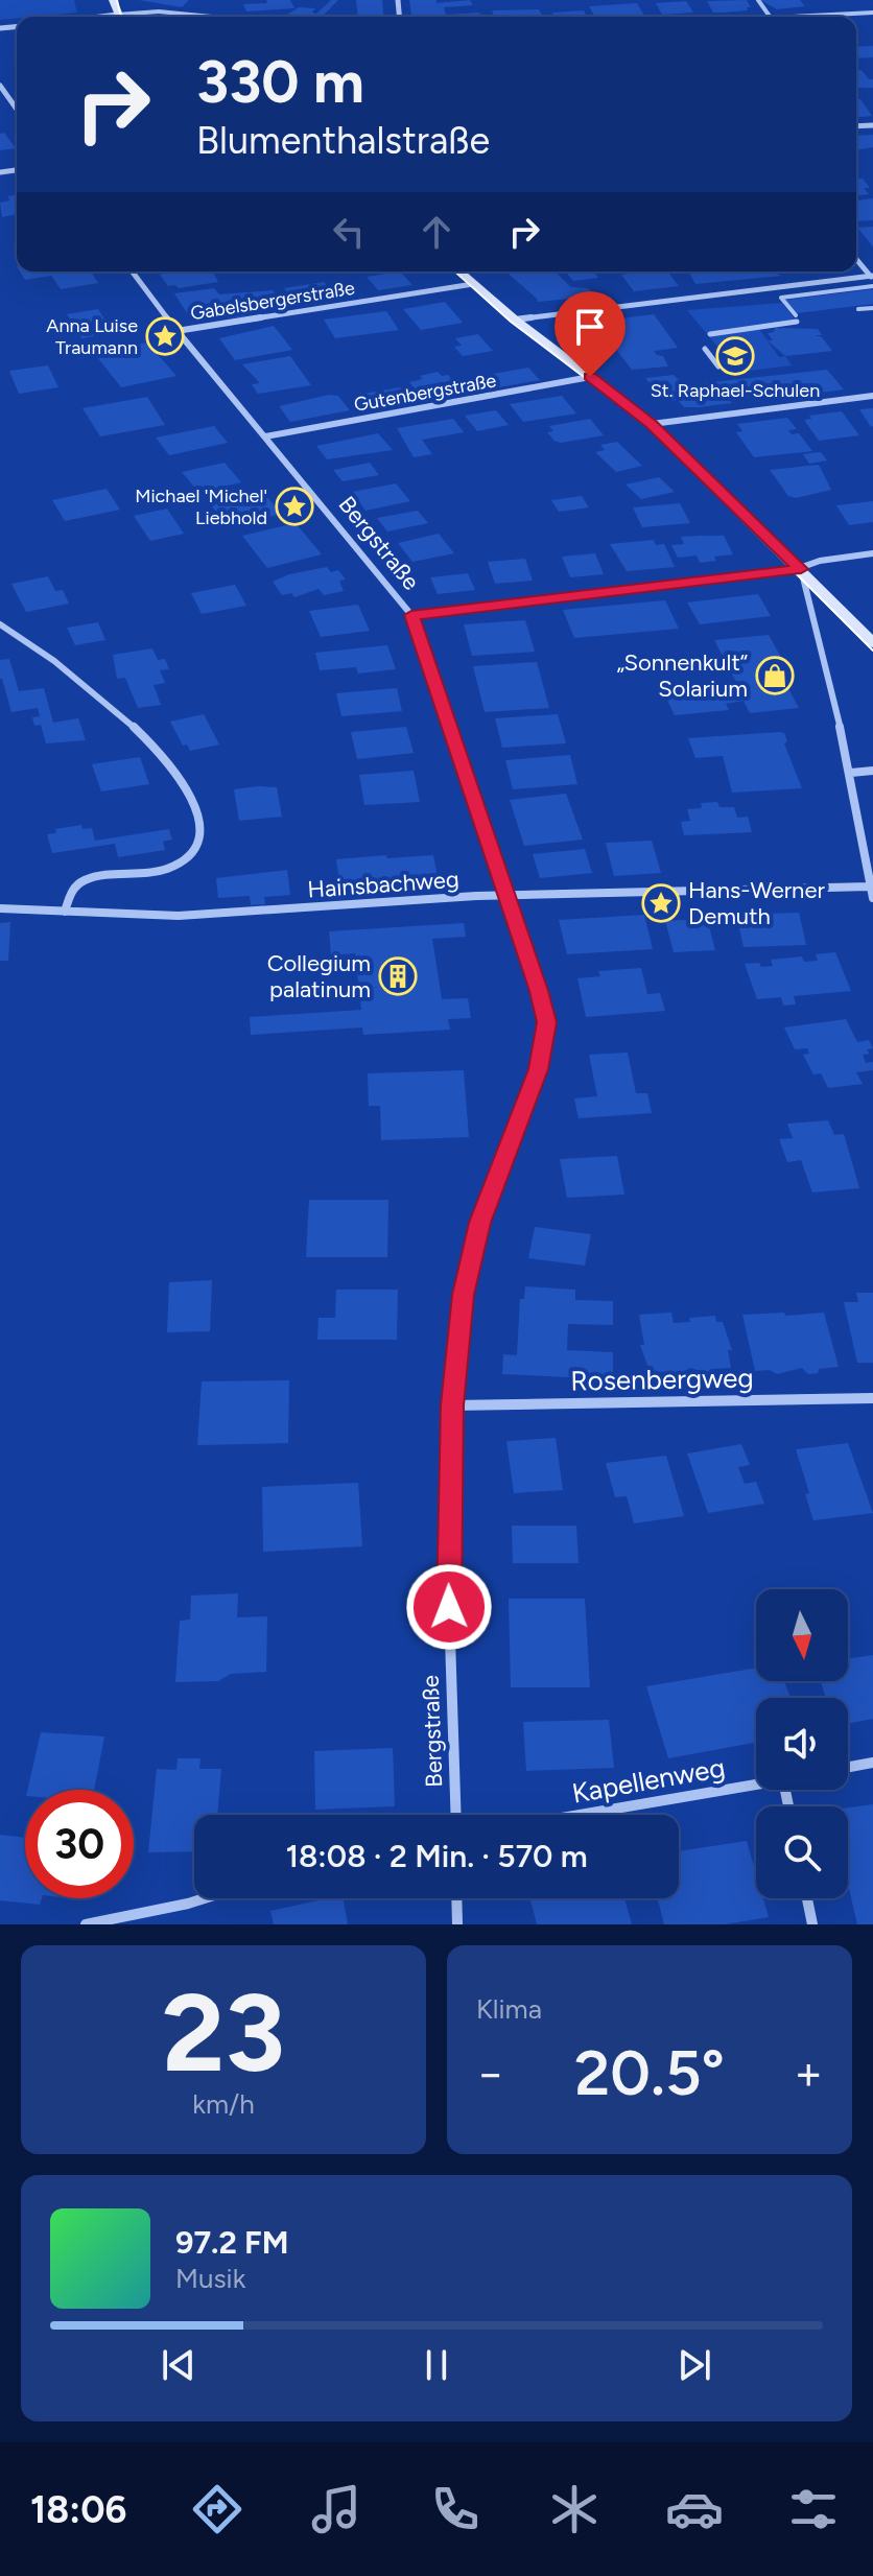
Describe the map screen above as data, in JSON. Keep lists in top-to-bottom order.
{
  "streets": {
    "street": [
      "Gabelsbergerstraße",
      "Gutenbergstraße",
      "Bergstraße",
      "Hainsbachweg",
      "Rosenbergweg",
      "Kapellenweg"
    ]
  },
  "crossings": [
    ["Gabelsbergerstraße", "Bergstraße"],
    ["Gutenbergstraße", "Bergstraße"],
    ["Bergstraße", "Hainsbachweg"],
    ["Bergstraße", "Rosenbergweg"]
  ],
  "places": {
    "place": ["Anna Luise Traumann", "Michael 'Michel' Liebhold", "Hans-Werner Demuth"],
    "school or university": ["St. Raphael-Schulen"],
    "shop": ["„Sonnenkult“ Solarium"],
    "building": ["Collegium palatinum"]
  },
  "north": "bottom",
  "page": {
    "turn": ["330 m", "Blumenthalstraße"],
    "limit": "30",
    "trip": "18:08 · 2 Min. · 570 m",
    "tile": [
      ["23", "km/h"],
      "Klima"
    ],
    "heat": ["−", "20.5°", "+"],
    "song": ["97.2 FM", "Musik"],
    "tabs": "18:06"
  }
}
